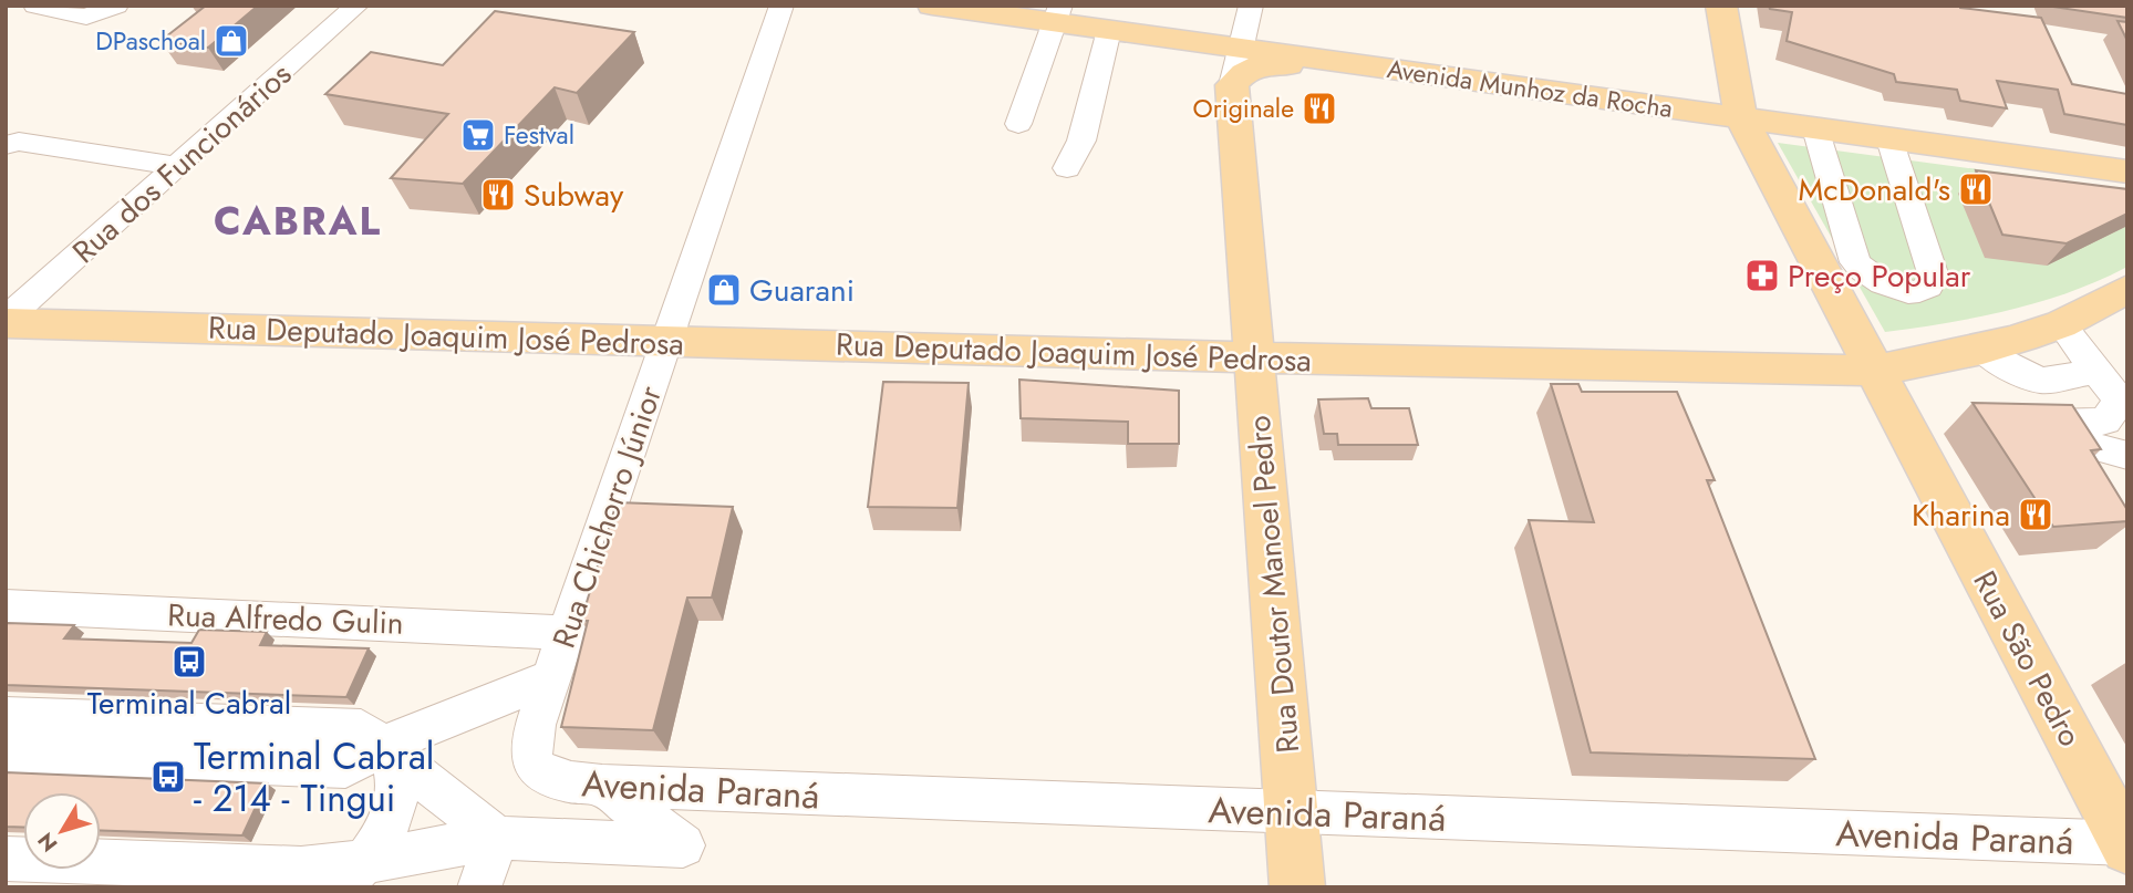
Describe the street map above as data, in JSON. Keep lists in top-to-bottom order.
{
  "streets": {
    "main road": [
      "Avenida Munhoz da Rocha",
      "Rua Deputado Joaquim José Pedrosa",
      "Rua Doutor Manoel Pedro",
      "Rua São Pedro"
    ],
    "street": [
      "Rua dos Funcionários",
      "Rua Chichorro Júnior",
      "Rua Alfredo Gulin",
      "Avenida Paraná"
    ]
  },
  "crossings": [
    ["Avenida Munhoz da Rocha", "Rua Doutor Manoel Pedro"],
    ["Avenida Munhoz da Rocha", "Rua São Pedro"],
    ["Rua dos Funcionários", "Rua Deputado Joaquim José Pedrosa"],
    ["Rua Deputado Joaquim José Pedrosa", "Rua Chichorro Júnior"],
    ["Rua Deputado Joaquim José Pedrosa", "Rua Doutor Manoel Pedro"],
    ["Rua Deputado Joaquim José Pedrosa", "Rua São Pedro"],
    ["Rua Chichorro Júnior", "Rua Alfredo Gulin"],
    ["Rua Chichorro Júnior", "Avenida Paraná"],
    ["Rua Doutor Manoel Pedro", "Avenida Paraná"],
    ["Rua São Pedro", "Avenida Paraná"]
  ],
  "districts": ["CABRAL"],
  "places": {
    "shop": ["DPaschoal", "Guarani"],
    "restaurant": [
      "Originale",
      "McDonald's",
      "Subway",
      "Kharina"
    ],
    "supermarket": ["Festval"],
    "pharmacy": ["Preço Popular"],
    "bus stop": ["Terminal Cabral", "Terminal Cabral - 214 - Tingui"]
  },
  "north": "bottom left"
}
